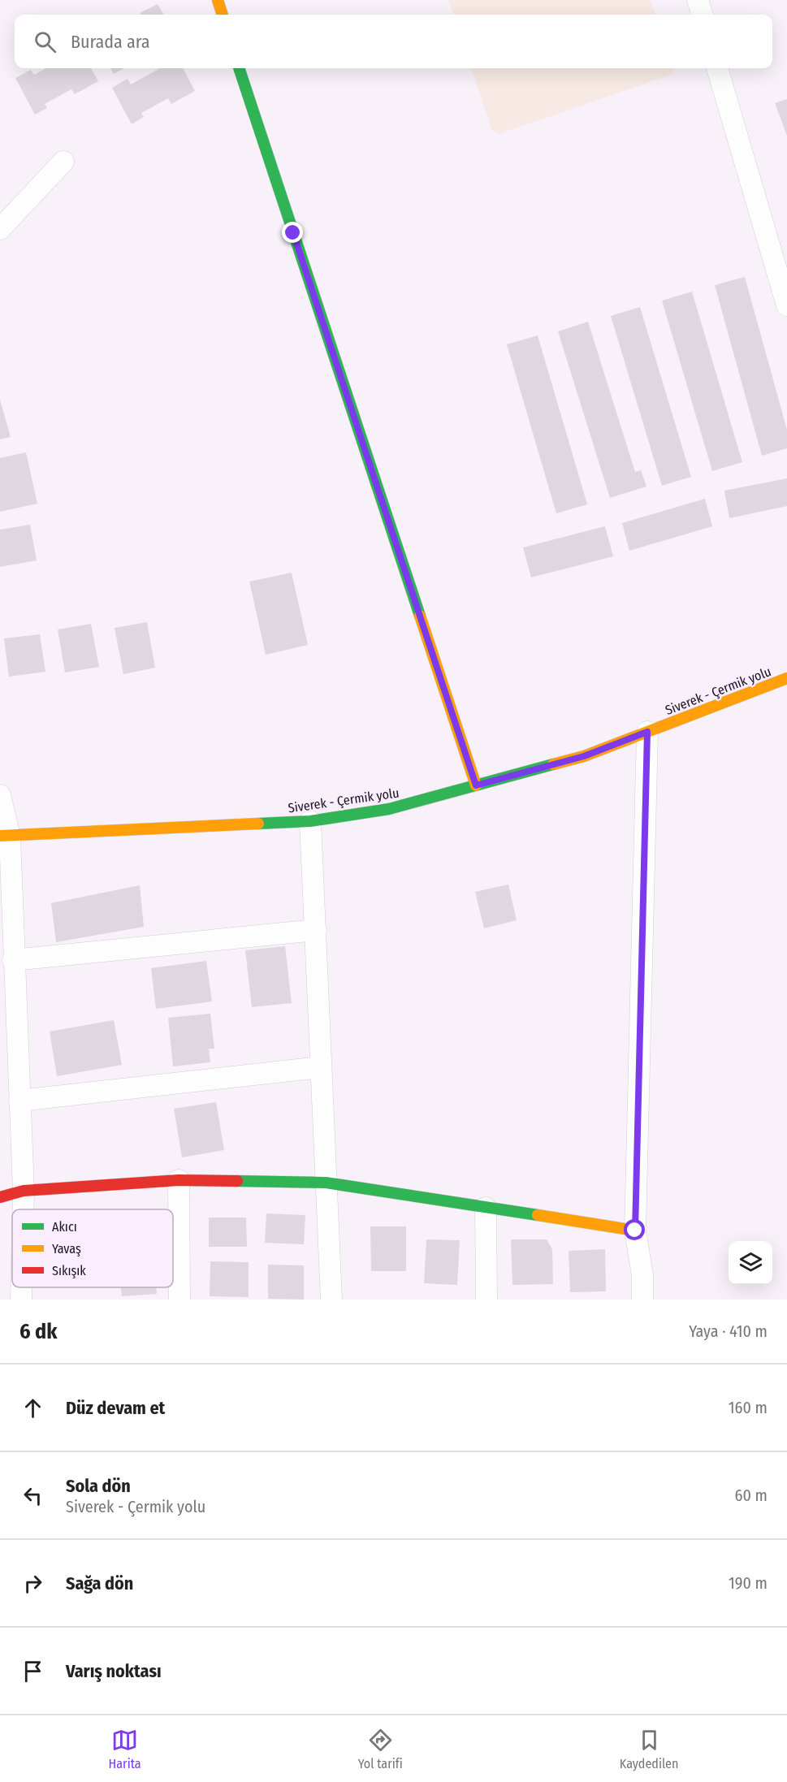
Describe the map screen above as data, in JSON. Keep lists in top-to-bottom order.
{
  "streets": {
    "street": ["Siverek - Çermik yolu"]
  },
  "legend": ["Akıcı", "Yavaş", "Sıkışık"],
  "page": {
    "search": "Burada ara",
    "heading": ["6 dk", "Yaya · 410 m"],
    "list": [
      ["Düz devam et", "160 m"],
      ["Sola dön", "Siverek - Çermik yolu", "60 m"],
      ["Sağa dön", "190 m"],
      "Varış noktası"
    ],
    "nav": ["Harita", "Yol tarifi", "Kaydedilen"]
  }
}
